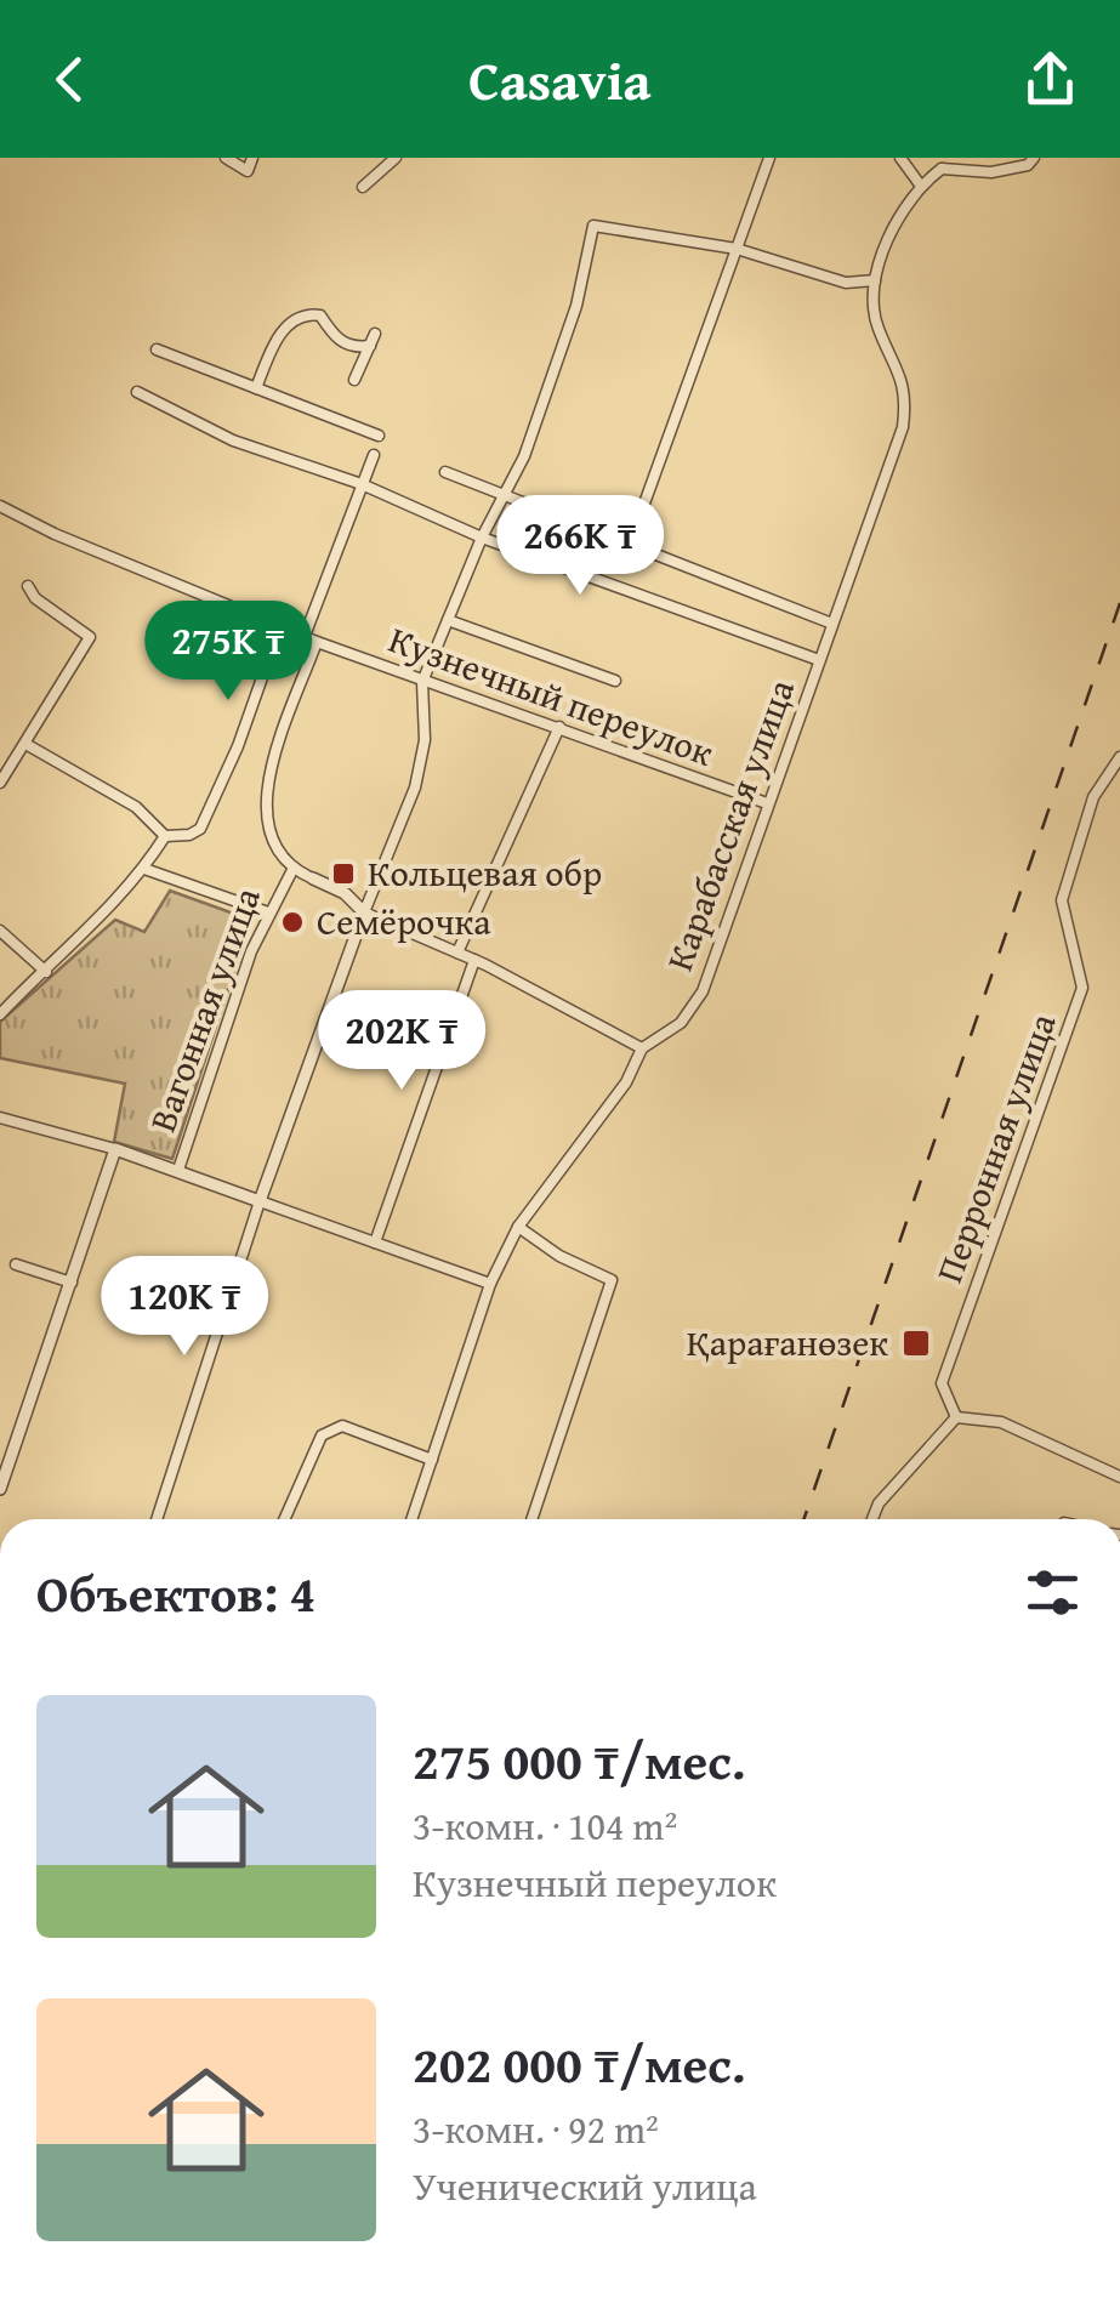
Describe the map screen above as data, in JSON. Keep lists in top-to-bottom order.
{
  "streets": {
    "street": [
      "Кузнечный переулок",
      "Карабасская улица",
      "Вагонная улица",
      "Перронная улица"
    ]
  },
  "crossings": [
    ["Кузнечный переулок", "Карабасская улица"]
  ],
  "places": {
    "transit": ["Кольцевая обр", "Қарағанөзек"],
    "other": ["Семёрочка"]
  },
  "page": {
    "header": "Casavia",
    "price": [
      "266K ₸",
      "275K ₸",
      "202K ₸",
      "120K ₸"
    ],
    "heading": "Объектов: 4",
    "list": [
      {
        "name": "275 000 ₸/мес.",
        "note": "3-комн. · 104 m² · Кузнечный переулок"
      },
      {
        "name": "202 000 ₸/мес.",
        "note": "3-комн. · 92 m² · Ученический улица"
      }
    ]
  }
}
